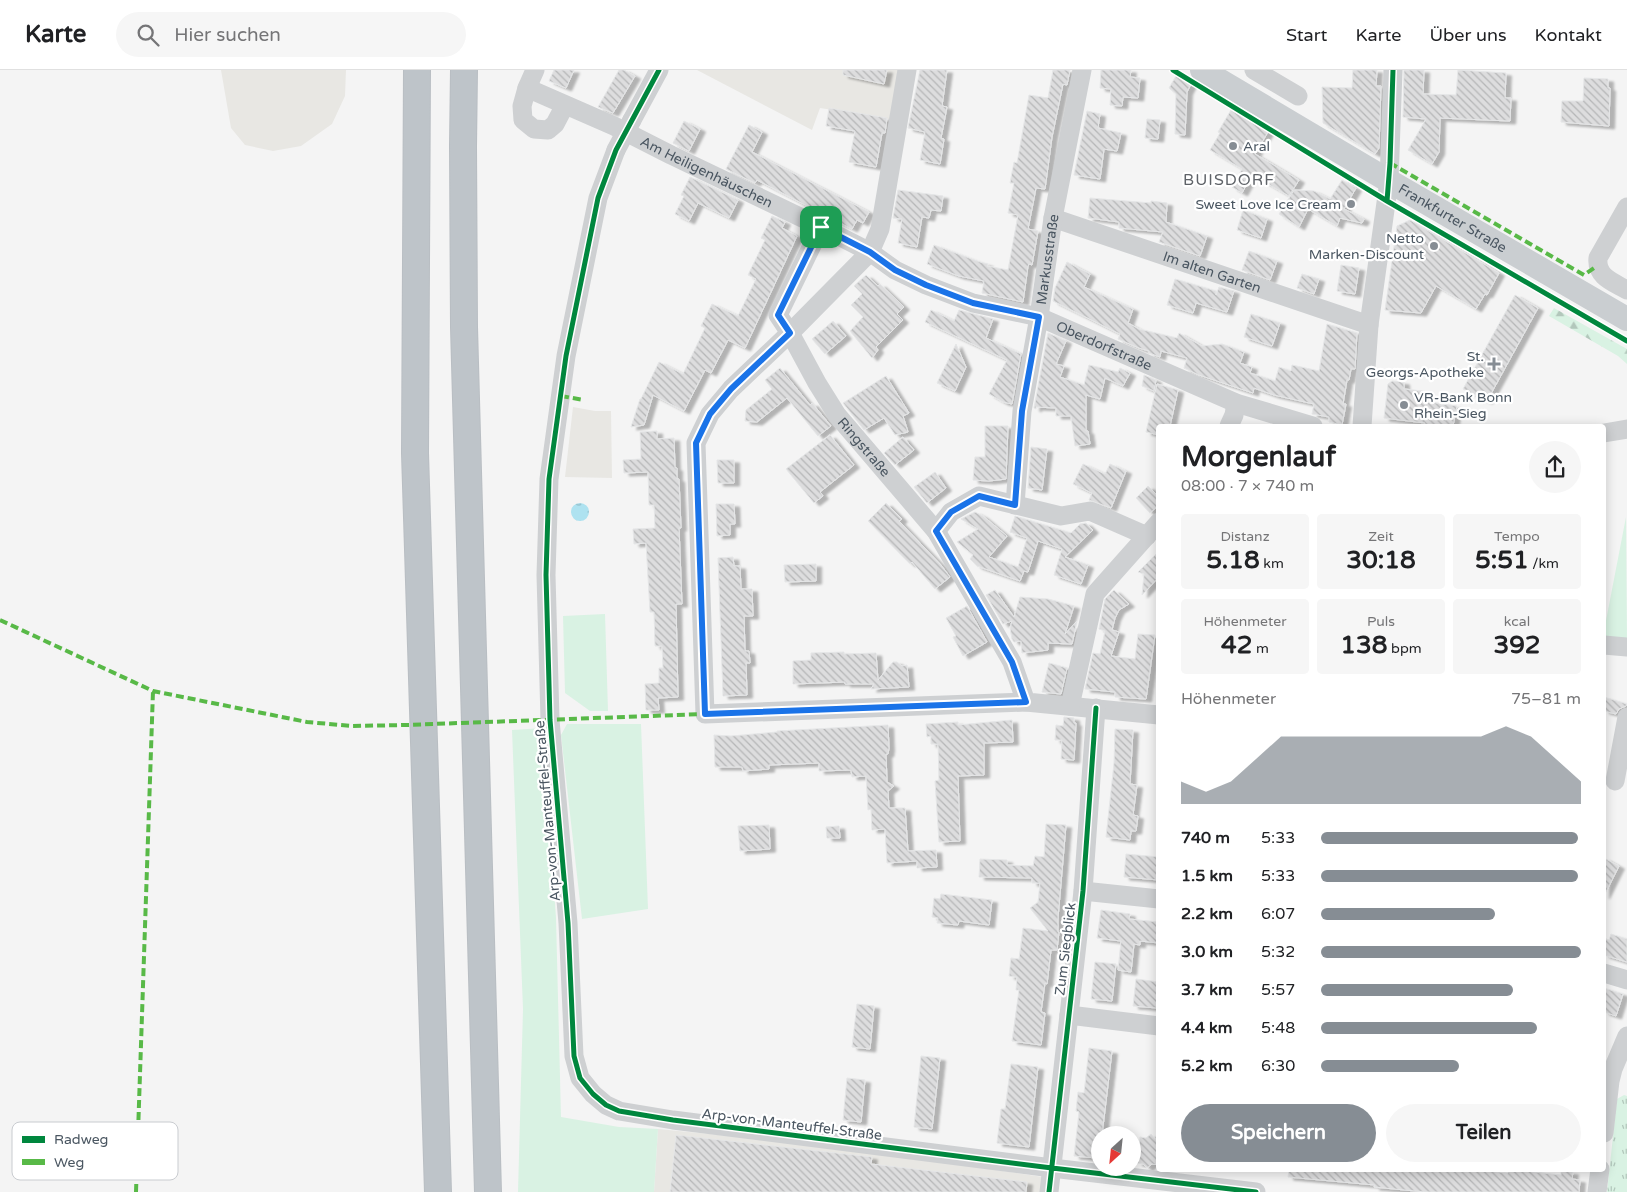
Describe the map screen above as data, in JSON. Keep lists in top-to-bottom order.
{
  "streets": {
    "main road": ["Frankfurter Straße"],
    "street": [
      "Am Heiligenhäuschen",
      "Markusstraße",
      "Im alten Garten",
      "Oberdorfstraße",
      "Ringstraße",
      "Arp-von-Manteuffel-Straße",
      "Zum Siegblick"
    ]
  },
  "crossings": [
    ["Am Heiligenhäuschen", "Oberdorfstraße"],
    ["Markusstraße", "Im alten Garten"],
    ["Markusstraße", "Oberdorfstraße"],
    ["Arp-von-Manteuffel-Straße", "Zum Siegblick"]
  ],
  "districts": ["BUISDORF"],
  "places": {
    "other": [
      "Aral",
      "Sweet Love Ice Cream",
      "Netto Marken-Discount",
      "VR-Bank Bonn Rhein-Sieg"
    ],
    "health": ["St. Georgs-Apotheke"]
  },
  "legend": ["Radweg", "Weg"],
  "north": "bottom left",
  "page": {
    "header": "Karte",
    "search": "Hier suchen",
    "nav": [
      "Start",
      "Karte",
      "Über uns",
      "Kontakt"
    ],
    "heading": ["Morgenlauf", "08:00 · 7 × 740 m"],
    "stats": [
      ["Distanz", "5.18 km"],
      ["Zeit", "30:18"],
      ["Tempo", "5:51 /km"],
      ["Höhenmeter", "42 m"],
      ["Puls", "138 bpm"],
      ["kcal", "392"]
    ],
    "chart": ["Höhenmeter", "75–81 m"],
    "list": [
      {
        "name": "740 m",
        "note": "5:33"
      },
      {
        "name": "1.5 km",
        "note": "5:33"
      },
      {
        "name": "2.2 km",
        "note": "6:07"
      },
      {
        "name": "3.0 km",
        "note": "5:32"
      },
      {
        "name": "3.7 km",
        "note": "5:57"
      },
      {
        "name": "4.4 km",
        "note": "5:48"
      },
      {
        "name": "5.2 km",
        "note": "6:30"
      }
    ],
    "buttons": ["Speichern", "Teilen"]
  }
}
